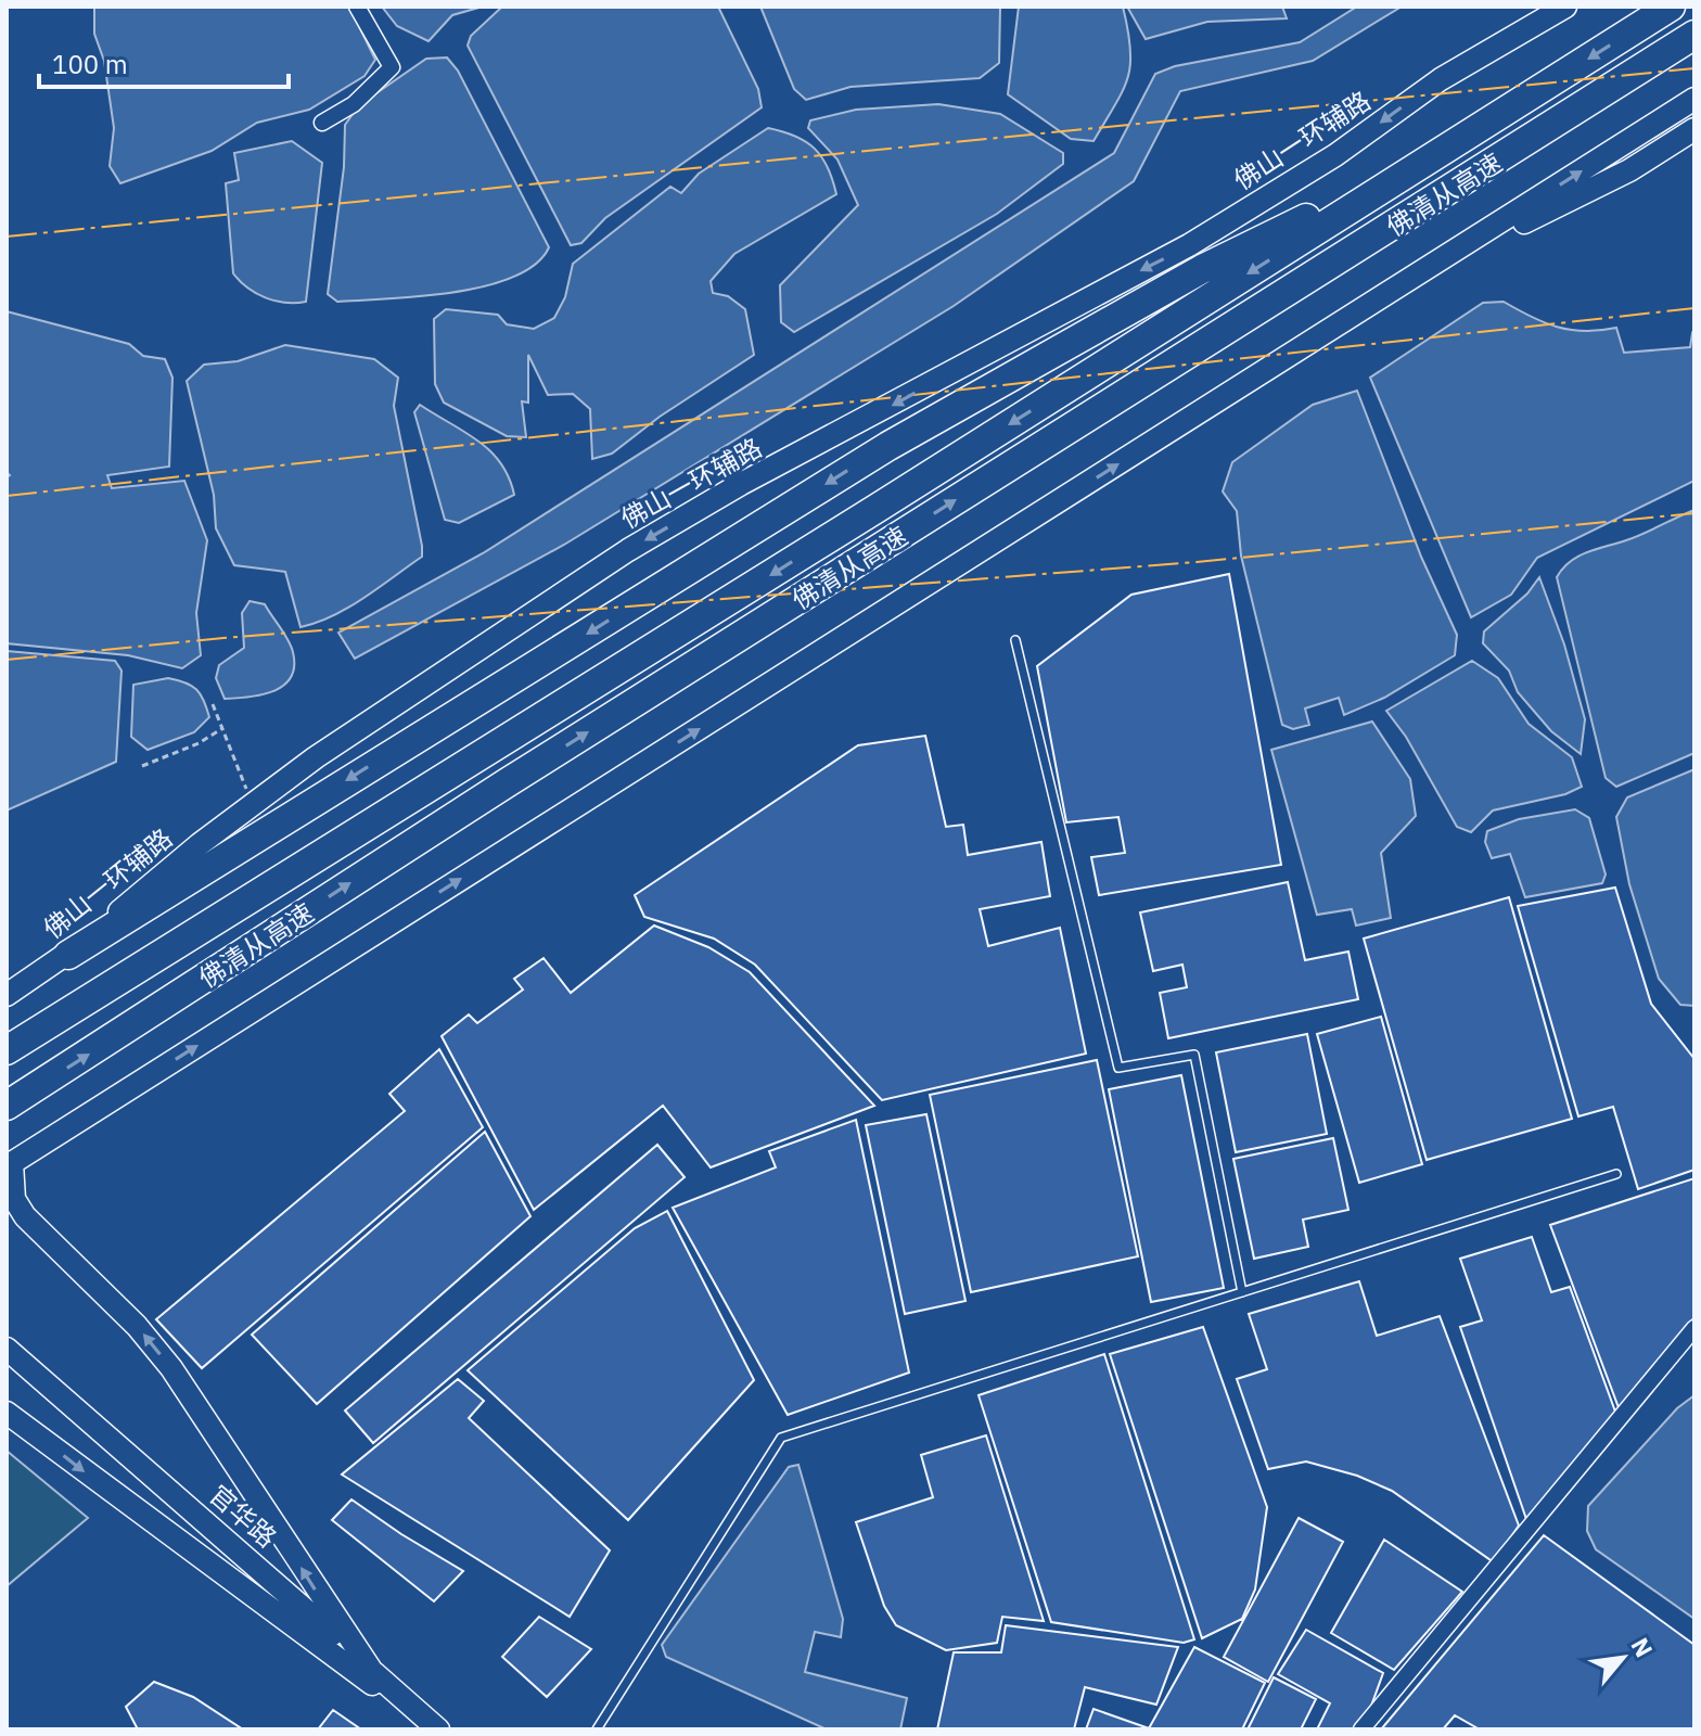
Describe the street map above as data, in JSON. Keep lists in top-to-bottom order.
{
  "streets": {
    "highway": ["佛清从高速"],
    "main road": ["佛山一环辅路", "官华路"]
  },
  "scale_bar": "100 m",
  "north": "top right"
}
